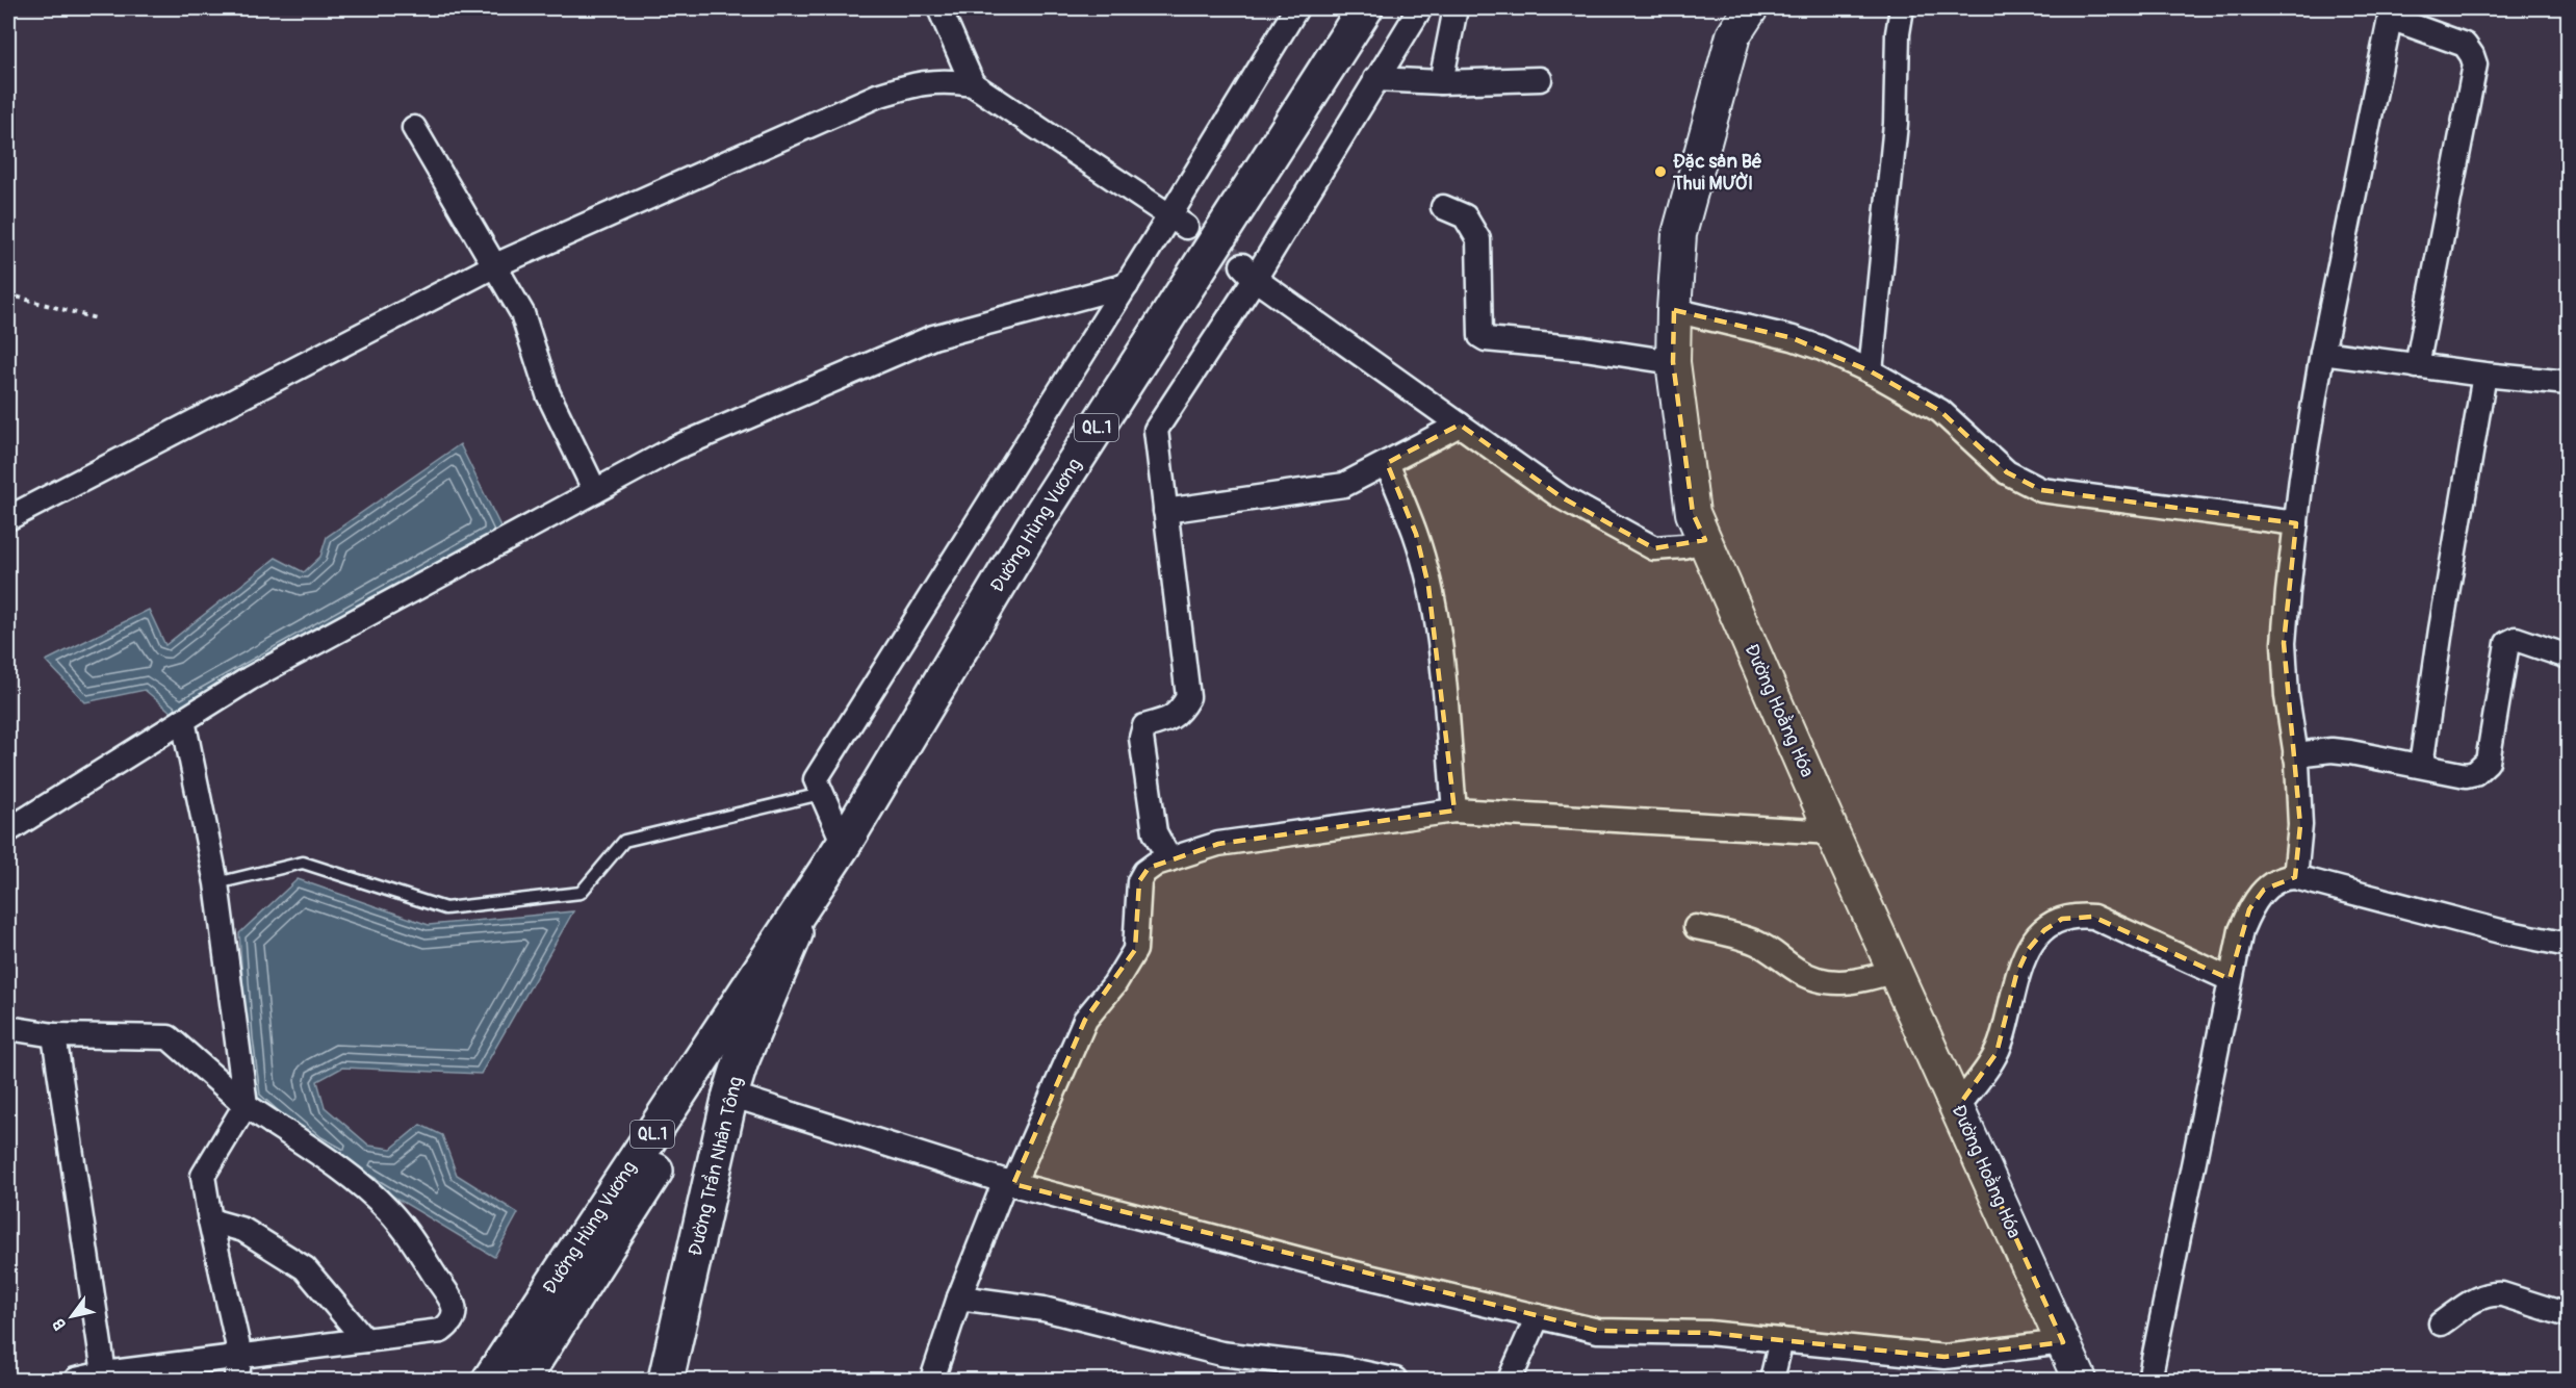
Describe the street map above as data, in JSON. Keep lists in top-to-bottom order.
{
  "streets": {
    "main road": [
      "QL.1",
      "Đường Hùng Vương",
      "Đường Hoằng Hóa",
      "Đường Trần Nhân Tông"
    ]
  },
  "crossings": [
    ["Đường Hùng Vương", "Đường Trần Nhân Tông"]
  ],
  "places": ["Đặc sản Bê Thui MƯỜI"],
  "north": "bottom left"
}
